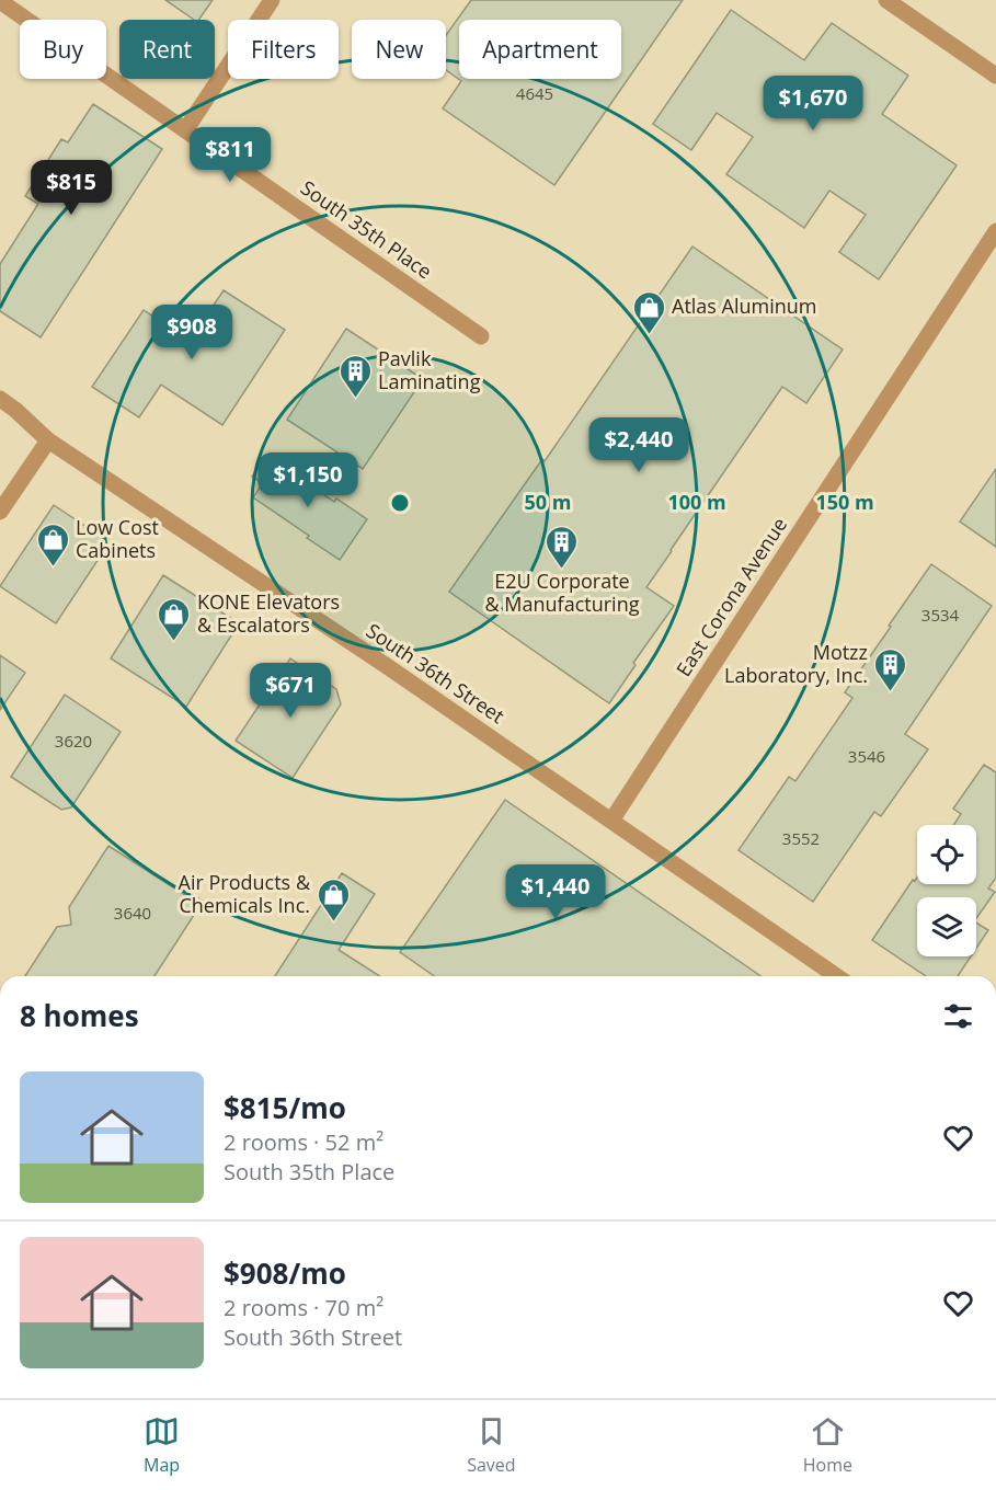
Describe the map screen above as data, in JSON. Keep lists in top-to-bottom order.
{
  "streets": {
    "street": ["South 35th Place", "East Corona Avenue", "South 36th Street"]
  },
  "crossings": [
    ["East Corona Avenue", "South 36th Street"]
  ],
  "places": {
    "shop": [
      "Atlas Aluminum",
      "Low Cost Cabinets",
      "KONE Elevators & Escalators",
      "Air Products & Chemicals Inc."
    ],
    "building": ["Pavlik Laminating", "E2U Corporate & Manufacturing", "Motzz Laboratory, Inc."]
  },
  "house_numbers": [
    "4645",
    "3534",
    "3620",
    "3546",
    "3552",
    "3640"
  ],
  "page": {
    "chip": [
      "Buy",
      "Rent",
      "Filters",
      "New",
      "Apartment"
    ],
    "price": [
      "$1,670",
      "$811",
      "$815",
      "$908",
      "$2,440",
      "$1,150",
      "$671",
      "$1,440"
    ],
    "heading": "8 homes",
    "list": [
      {
        "name": "$815/mo",
        "note": "2 rooms · 52 m² · South 35th Place"
      },
      {
        "name": "$908/mo",
        "note": "2 rooms · 70 m² · South 36th Street"
      }
    ],
    "tabs": ["Map", "Saved", "Home"]
  },
  "rings": ["50 m", "100 m", "150 m"]
}
